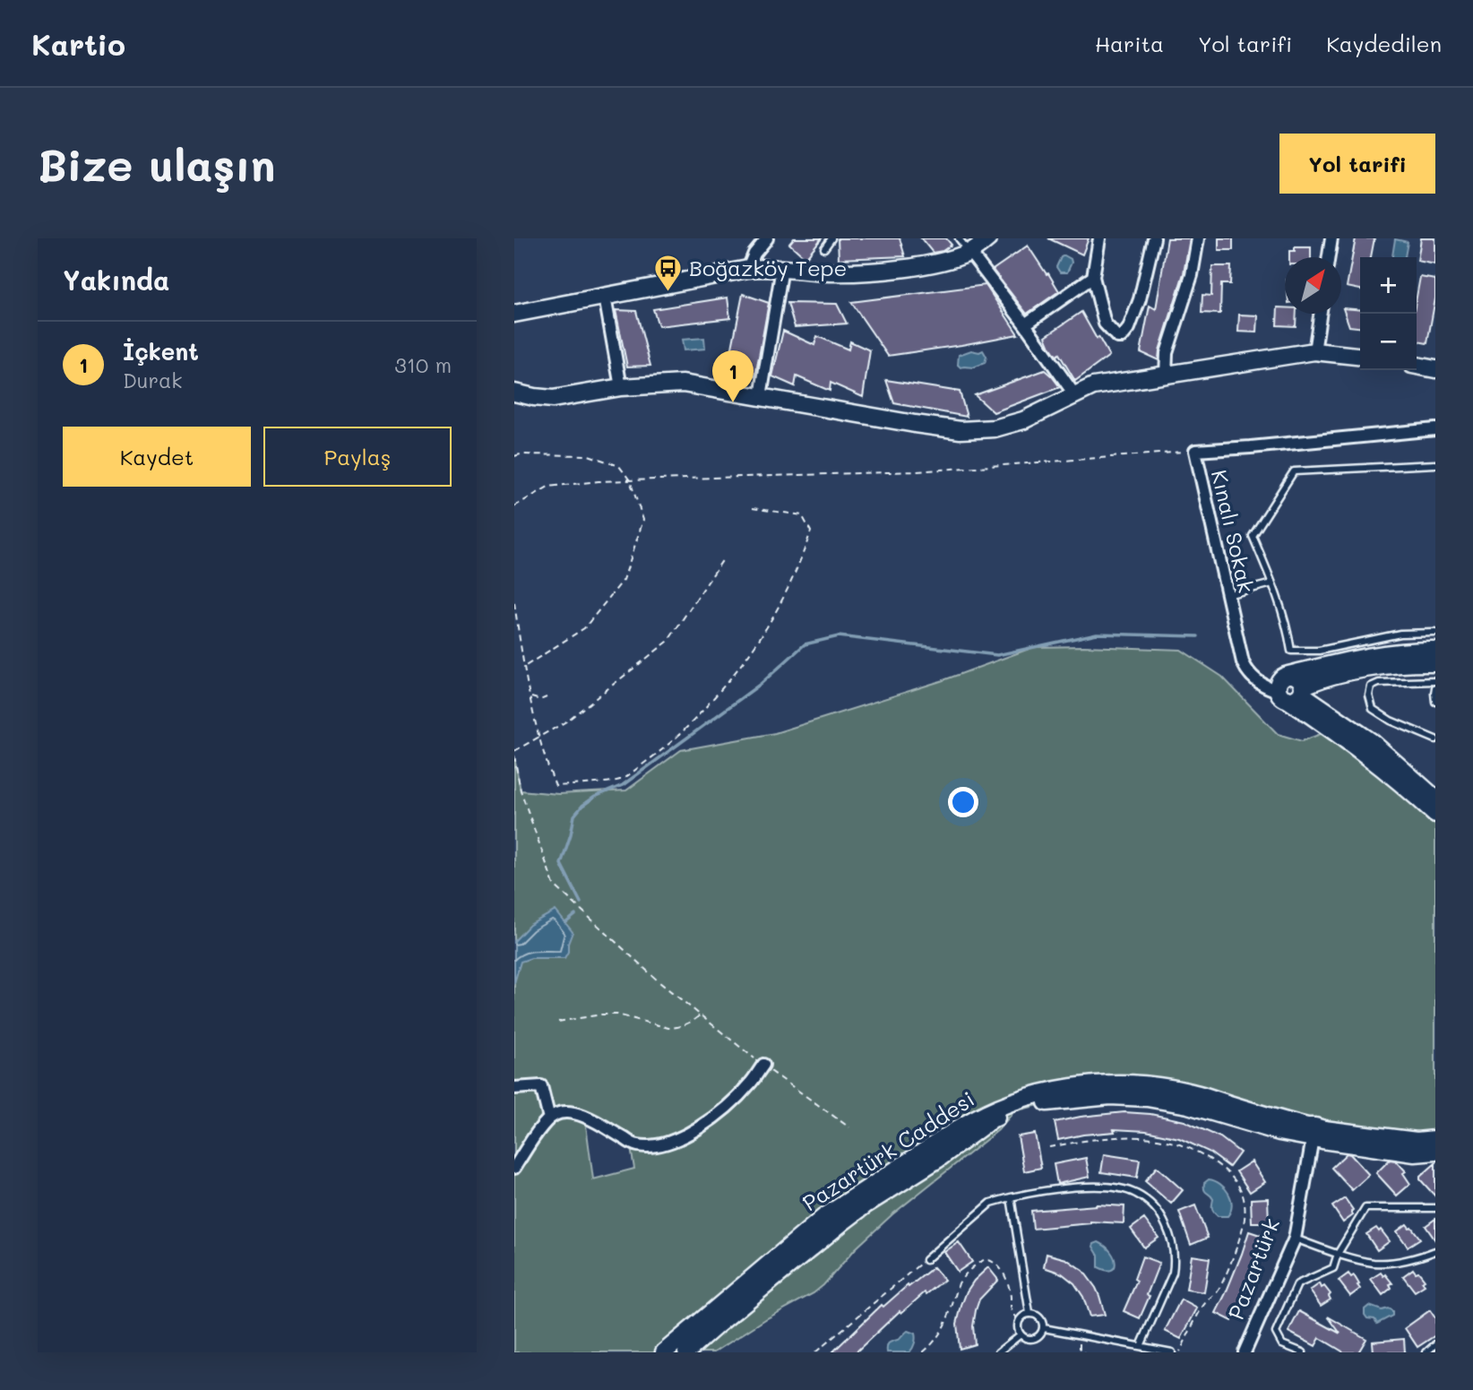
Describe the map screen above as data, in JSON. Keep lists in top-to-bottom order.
{
  "streets": {
    "street": ["Kınalı Sokak", "Pazartürk Caddesi", "Pazartürk"]
  },
  "crossings": [
    ["Pazartürk Caddesi", "Pazartürk"]
  ],
  "places": {
    "bus stop": ["Boğazköy Tepe"]
  },
  "north": "top right",
  "page": {
    "header": "Kartio",
    "nav": ["Harita", "Yol tarifi", "Kaydedilen"],
    "buttons": [
      "Yol tarifi",
      ["Kaydet", "Paylaş"]
    ],
    "title": "Bize ulaşın",
    "heading": "Yakında",
    "map_buttons": ["+", "−"],
    "list": [
      {
        "mark": "1",
        "name": "İçkent",
        "note": "Durak",
        "value": "310 m"
      }
    ],
    "pins": "1"
  }
}
